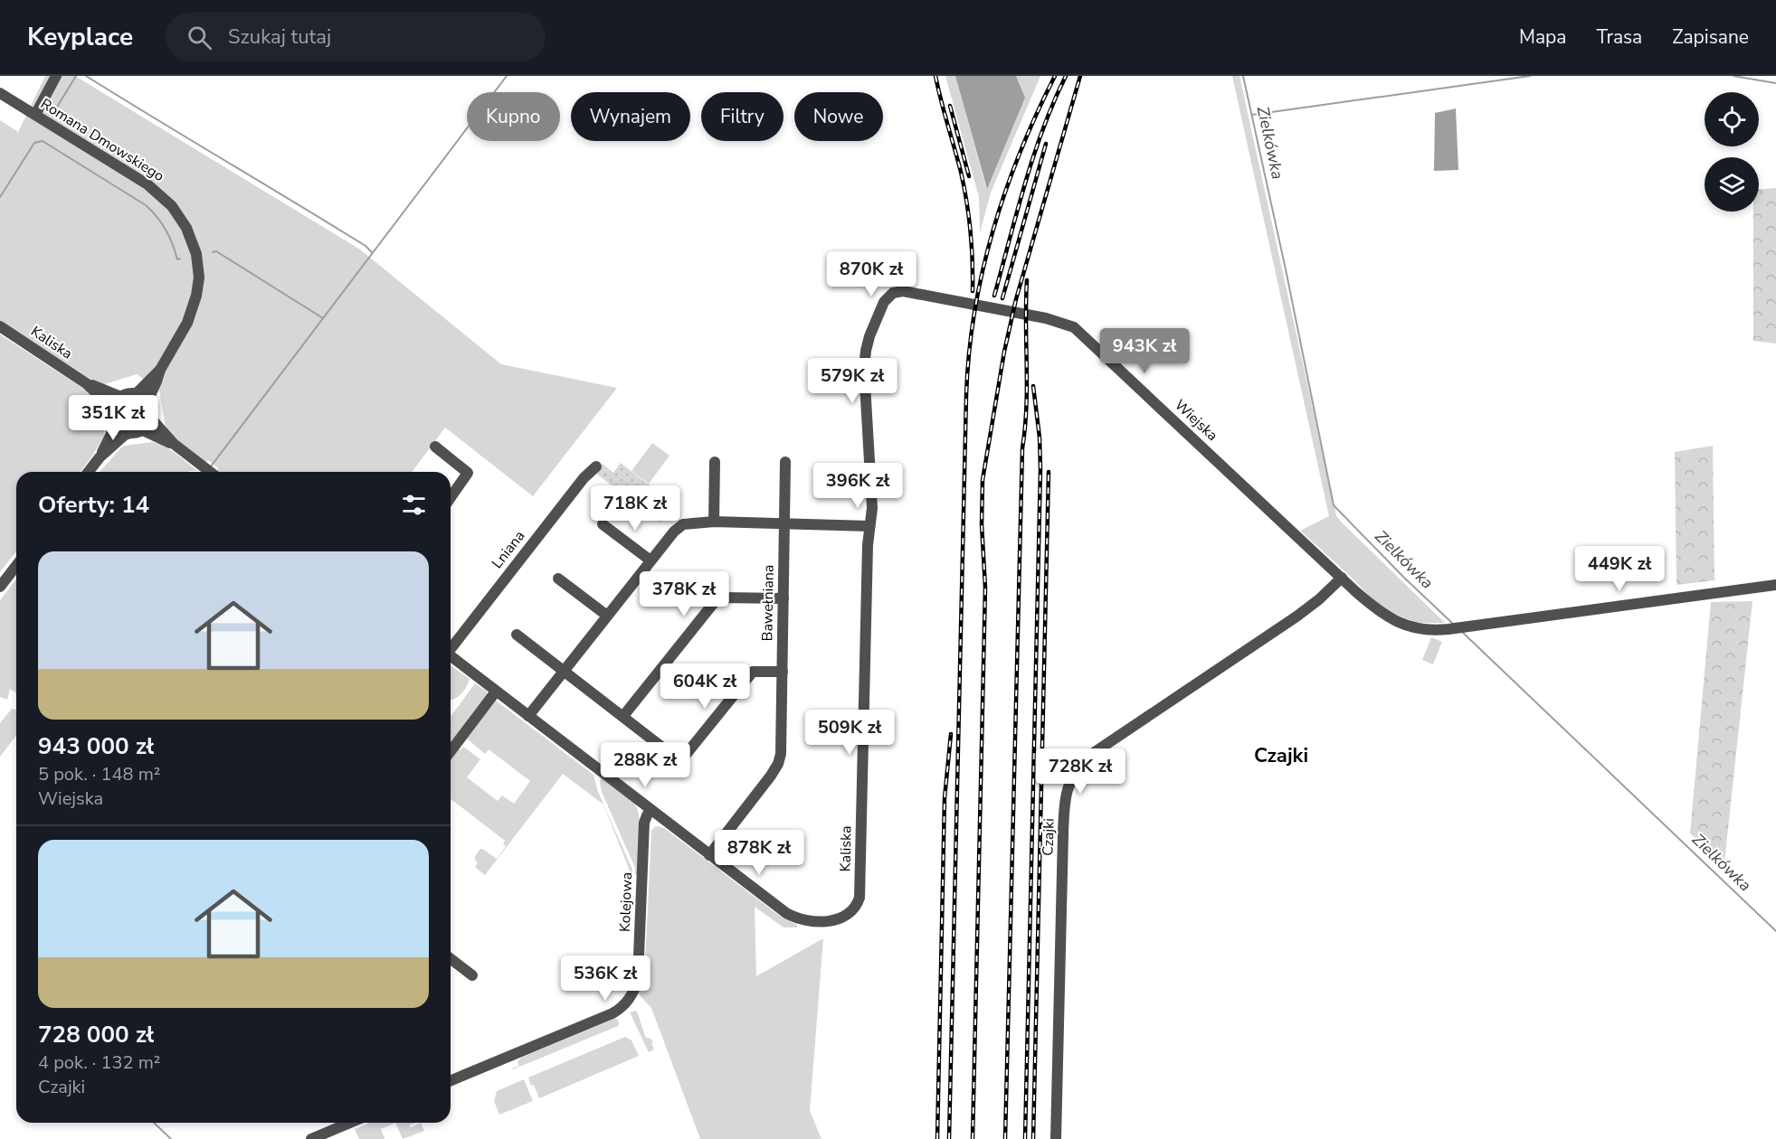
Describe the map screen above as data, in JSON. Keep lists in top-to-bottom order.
{
  "streets": {
    "street": [
      "Romana Dmowskiego",
      "Kaliska",
      "Wiejska",
      "Lniana",
      "Bawełniana",
      "Czajki",
      "Kolejowa"
    ]
  },
  "crossings": [
    ["Romana Dmowskiego", "Kaliska"],
    ["Kaliska", "Wiejska"],
    ["Kaliska", "Bawełniana"],
    ["Kaliska", "Kolejowa"],
    ["Wiejska", "Czajki"]
  ],
  "districts": ["Czajki"],
  "water": ["Zielkówka"],
  "page": {
    "header": "Keyplace",
    "search": "Szukaj tutaj",
    "nav": ["Mapa", "Trasa", "Zapisane"],
    "chip": [
      "Kupno",
      "Wynajem",
      "Filtry",
      "Nowe"
    ],
    "price": [
      "870K zł",
      "943K zł",
      "579K zł",
      "351K zł",
      "396K zł",
      "718K zł",
      "449K zł",
      "378K zł",
      "604K zł",
      "509K zł",
      "288K zł",
      "728K zł",
      "878K zł",
      "536K zł"
    ],
    "heading": "Oferty: 14",
    "list": [
      {
        "name": "943 000 zł",
        "note": "5 pok. · 148 m² · Wiejska"
      },
      {
        "name": "728 000 zł",
        "note": "4 pok. · 132 m² · Czajki"
      }
    ]
  }
}
